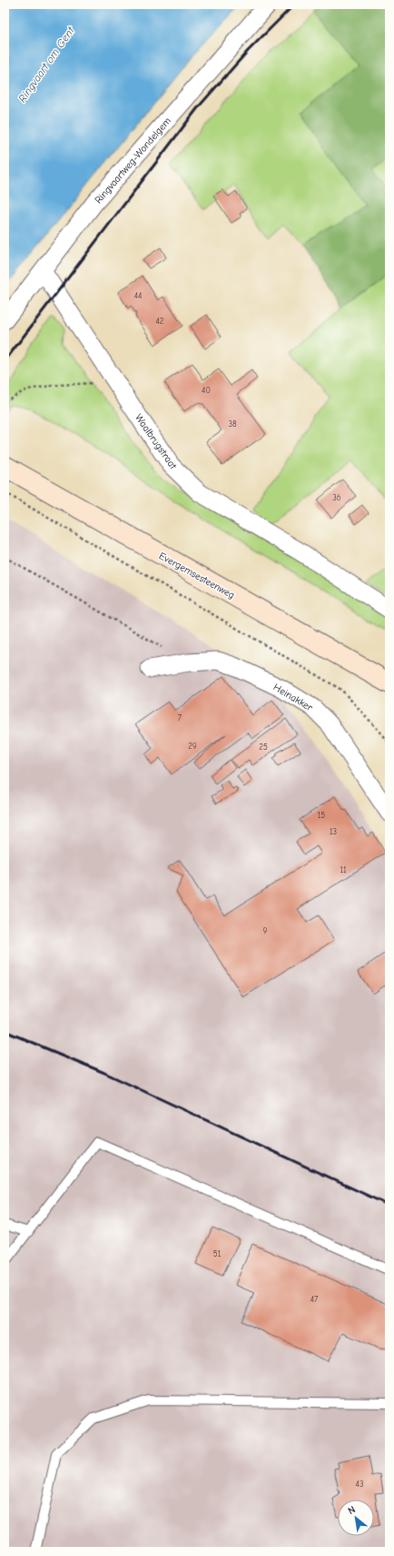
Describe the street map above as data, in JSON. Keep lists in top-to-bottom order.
{
  "streets": {
    "main road": ["Evergemsesteenweg"],
    "street": ["Ringvaartweg-Wondelgem", "Waalbrugstraat", "Heinakker"]
  },
  "crossings": [
    ["Ringvaartweg-Wondelgem", "Waalbrugstraat"]
  ],
  "water": ["Ringvaart om Gent"],
  "house_numbers": [
    "44",
    "42",
    "40",
    "38",
    "36",
    "7",
    "29",
    "25",
    "15",
    "13",
    "11",
    "9",
    "51",
    "47",
    "43"
  ],
  "north": "top left"
}
